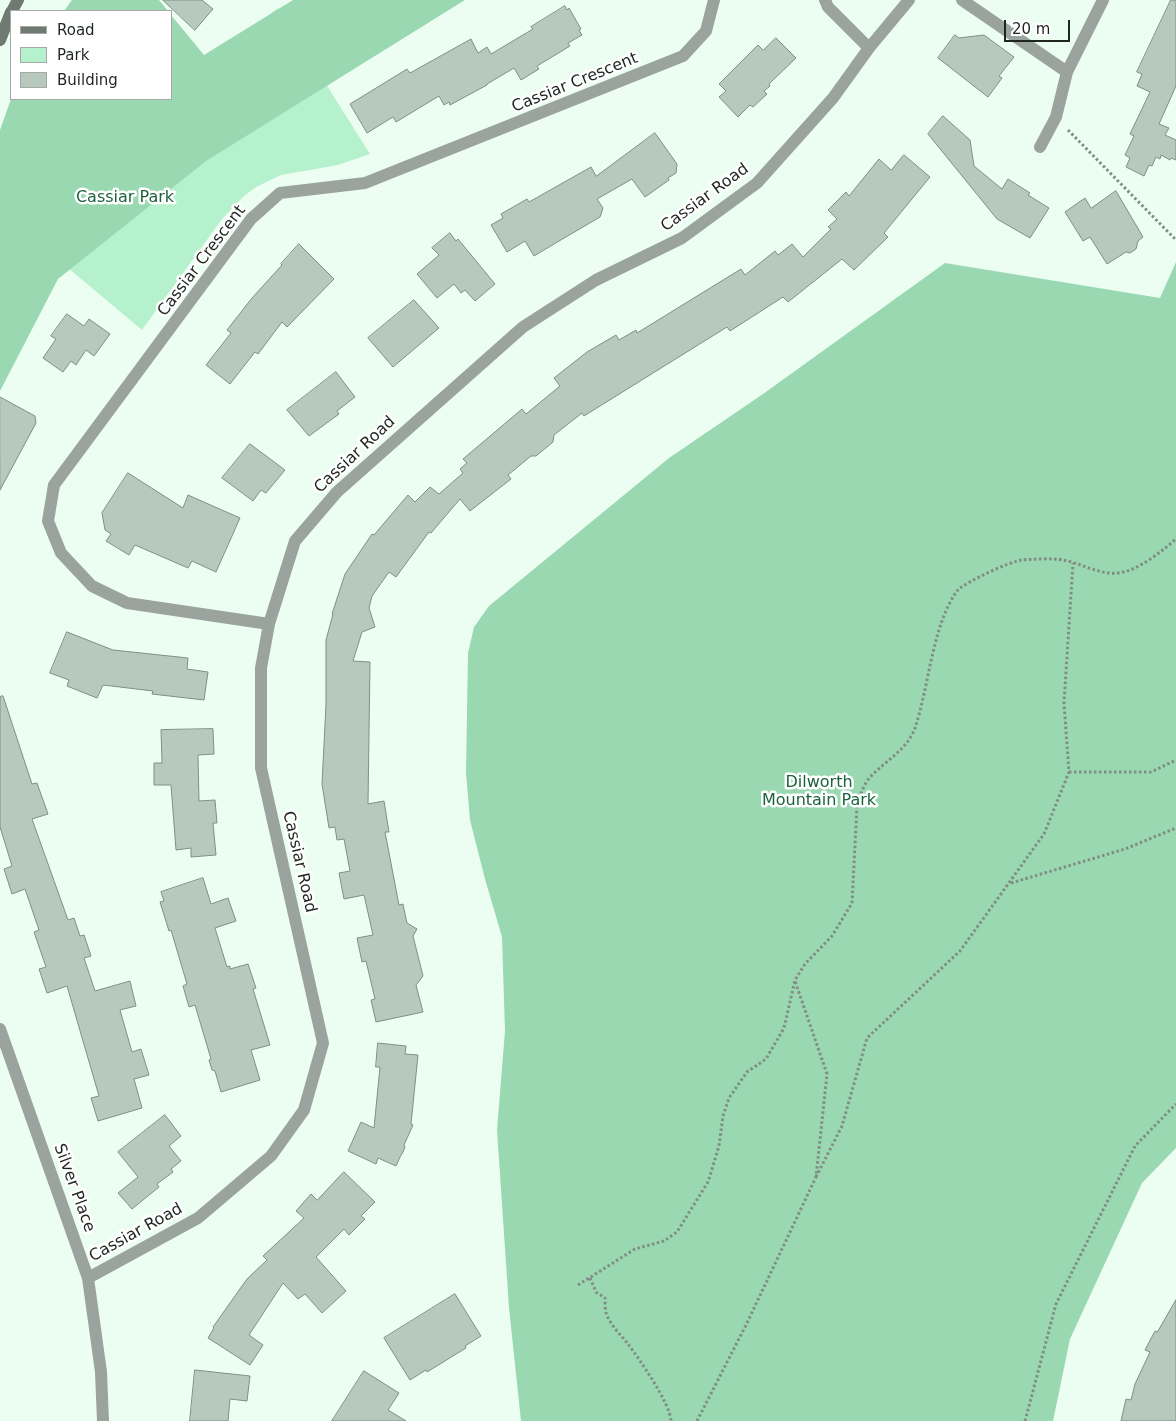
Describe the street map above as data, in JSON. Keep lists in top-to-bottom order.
{
  "streets": {
    "street": ["Cassiar Crescent", "Cassiar Road", "Silver Place"]
  },
  "crossings": [
    ["Cassiar Crescent", "Cassiar Road"],
    ["Cassiar Road", "Silver Place"]
  ],
  "parks": ["Cassiar Park", "Dilworth Mountain Park"],
  "legend": ["Road", "Park", "Building"],
  "scale_bar": "20 m"
}
